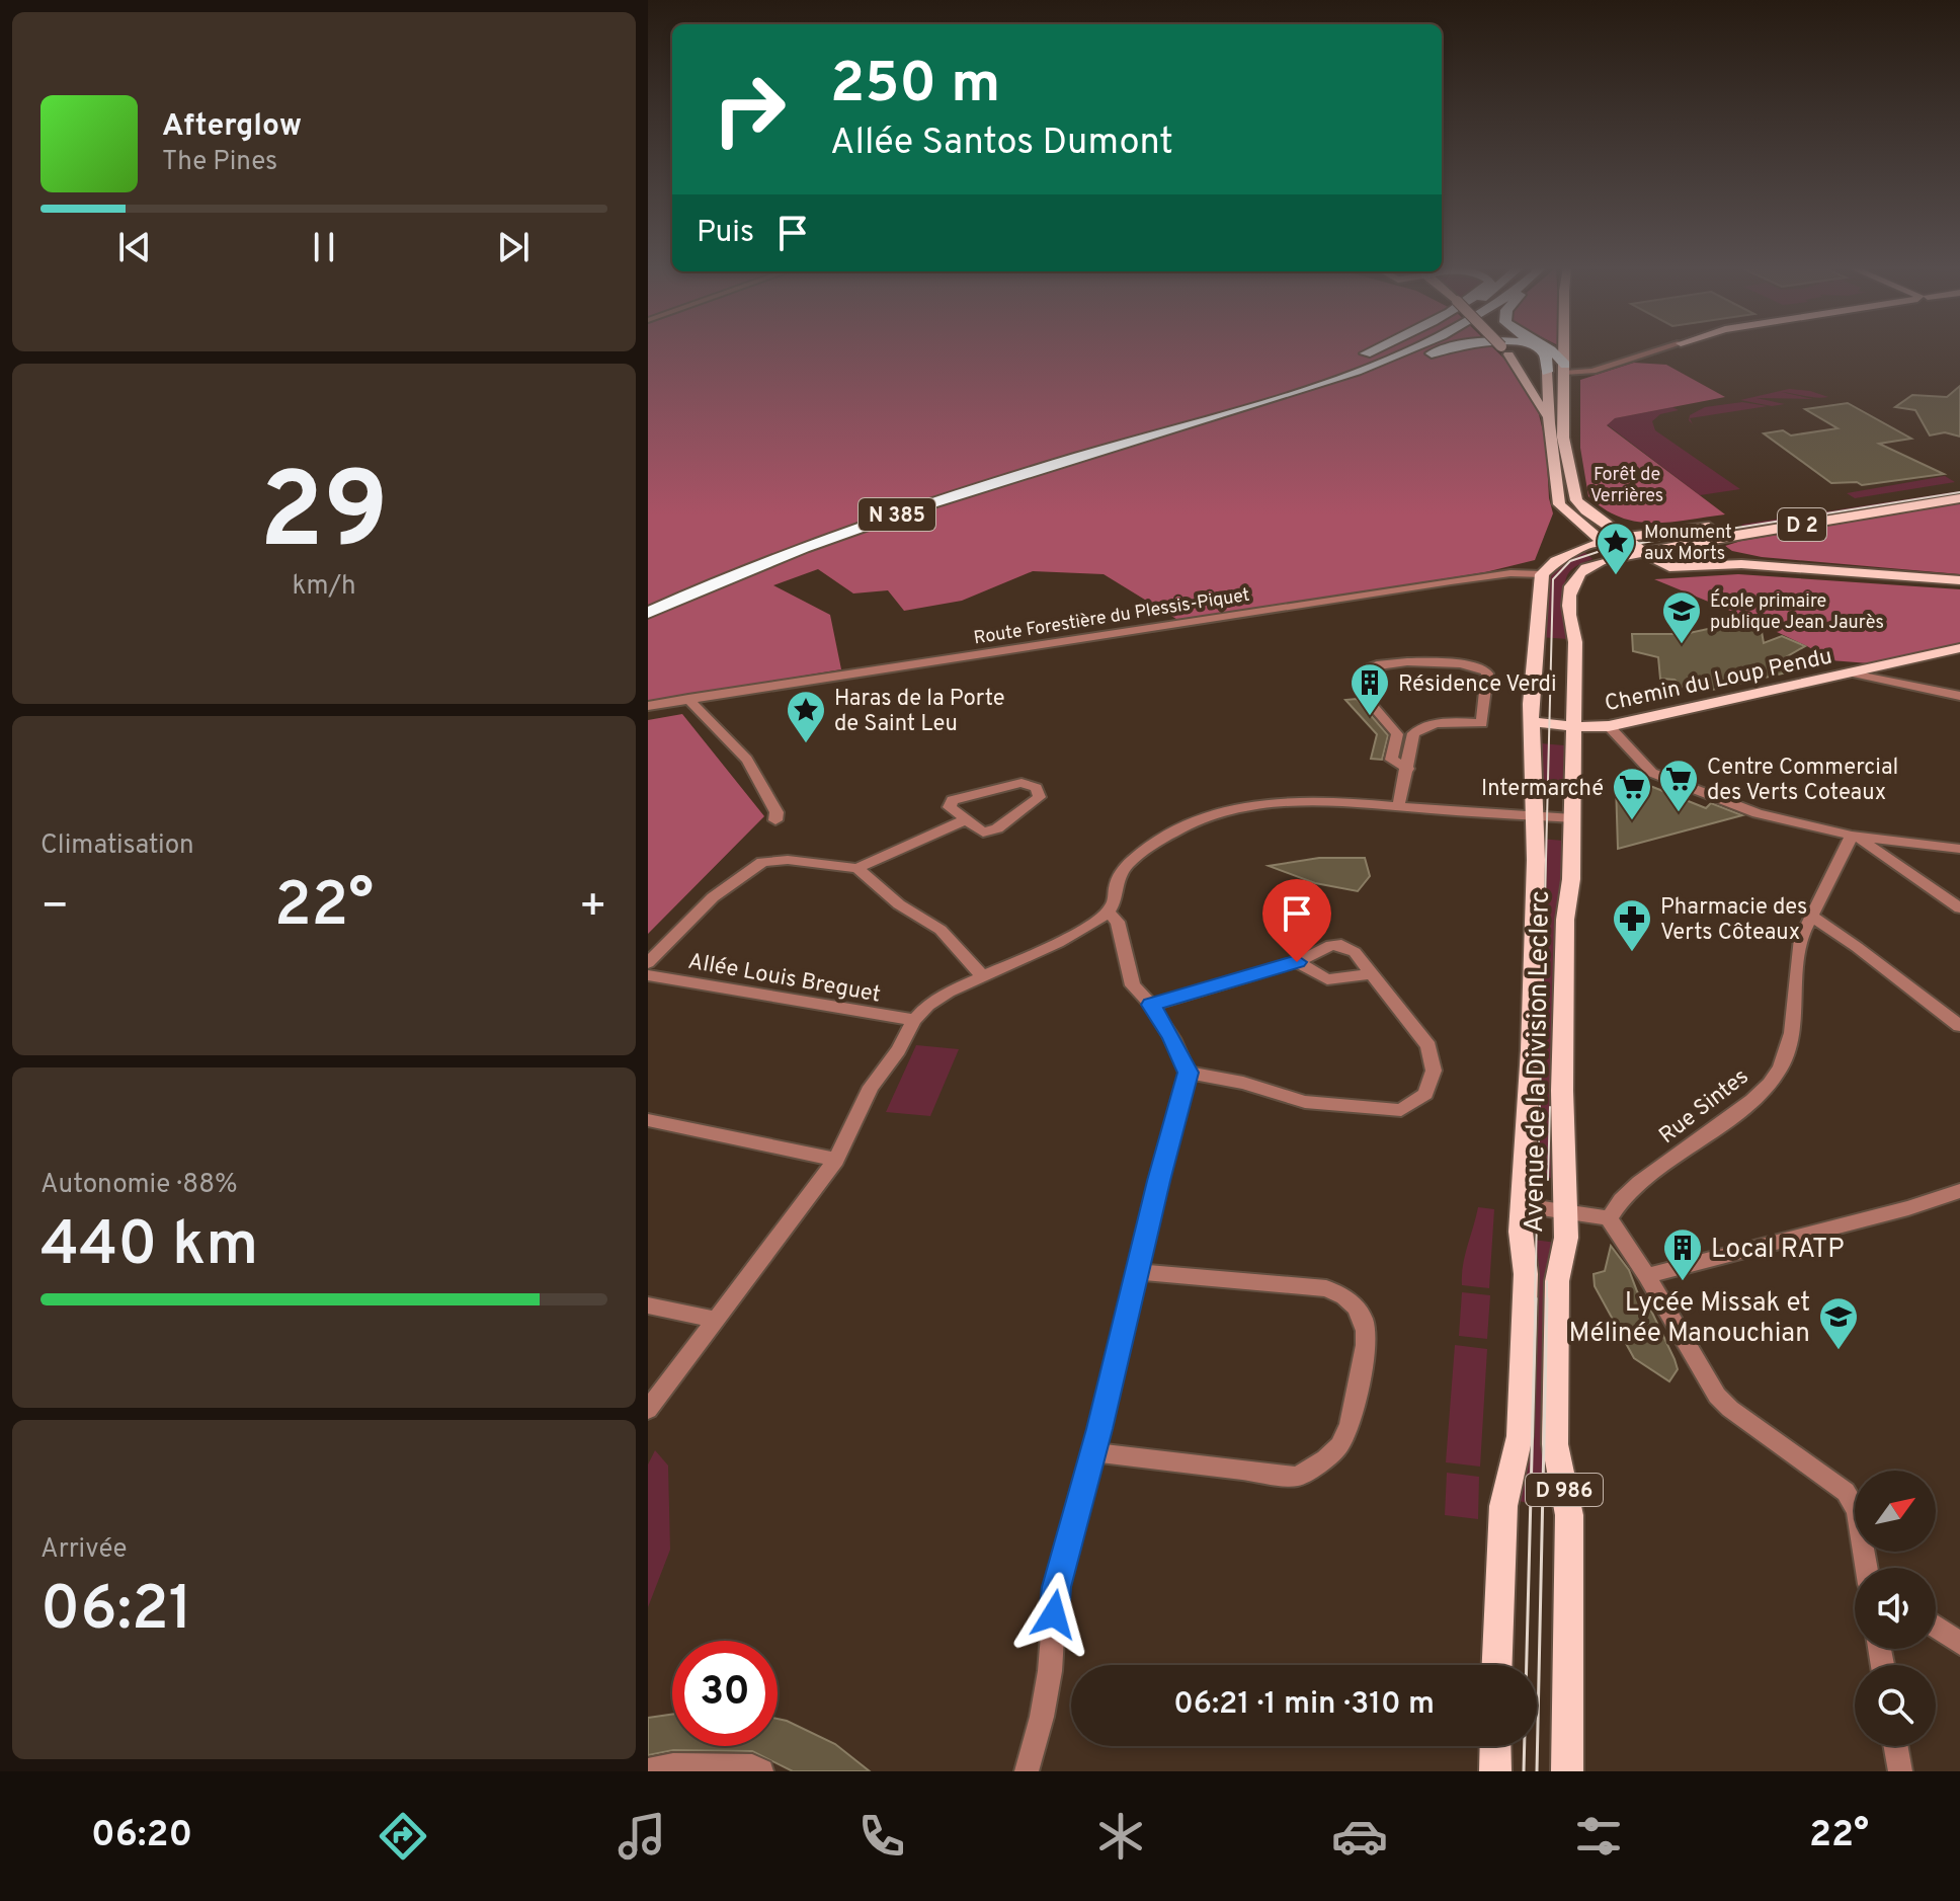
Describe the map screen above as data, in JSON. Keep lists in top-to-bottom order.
{
  "streets": {
    "highway": ["N 385"],
    "main road": [
      "D 2",
      "Chemin du Loup Pendu",
      "Avenue de la Division Leclerc",
      "D 986"
    ],
    "street": ["Route Forestière du Plessis-Piquet", "Allée Louis Breguet", "Rue Sintes"]
  },
  "crossings": [
    ["Route Forestière du Plessis-Piquet", "Avenue de la Division Leclerc"],
    ["Chemin du Loup Pendu", "Avenue de la Division Leclerc"]
  ],
  "parks": ["Forêt de Verrières"],
  "places": {
    "place": ["Monument aux Morts", "Haras de la Porte de Saint Leu"],
    "school or university": ["École primaire publique Jean Jaurès", "Lycée Missak et Mélinée Manouchian"],
    "building": ["Résidence Verdi", "Local RATP"],
    "supermarket": ["Centre Commercial des Verts Coteaux", "Intermarché"],
    "pharmacy": ["Pharmacie des Verts Côteaux"]
  },
  "north": "top right",
  "page": {
    "turn": ["250 m", "Allée Santos Dumont"],
    "song": ["Afterglow", "The Pines"],
    "then": "Puis",
    "tile": [
      ["29", "km/h"],
      "Climatisation",
      ["Autonomie · 88%", "440 km"],
      ["Arrivée", "06:21"]
    ],
    "heat": ["−", "22°", "+"],
    "limit": "30",
    "trip": "06:21 · 1 min · 310 m",
    "tabs": ["06:20", "22°"]
  }
}
